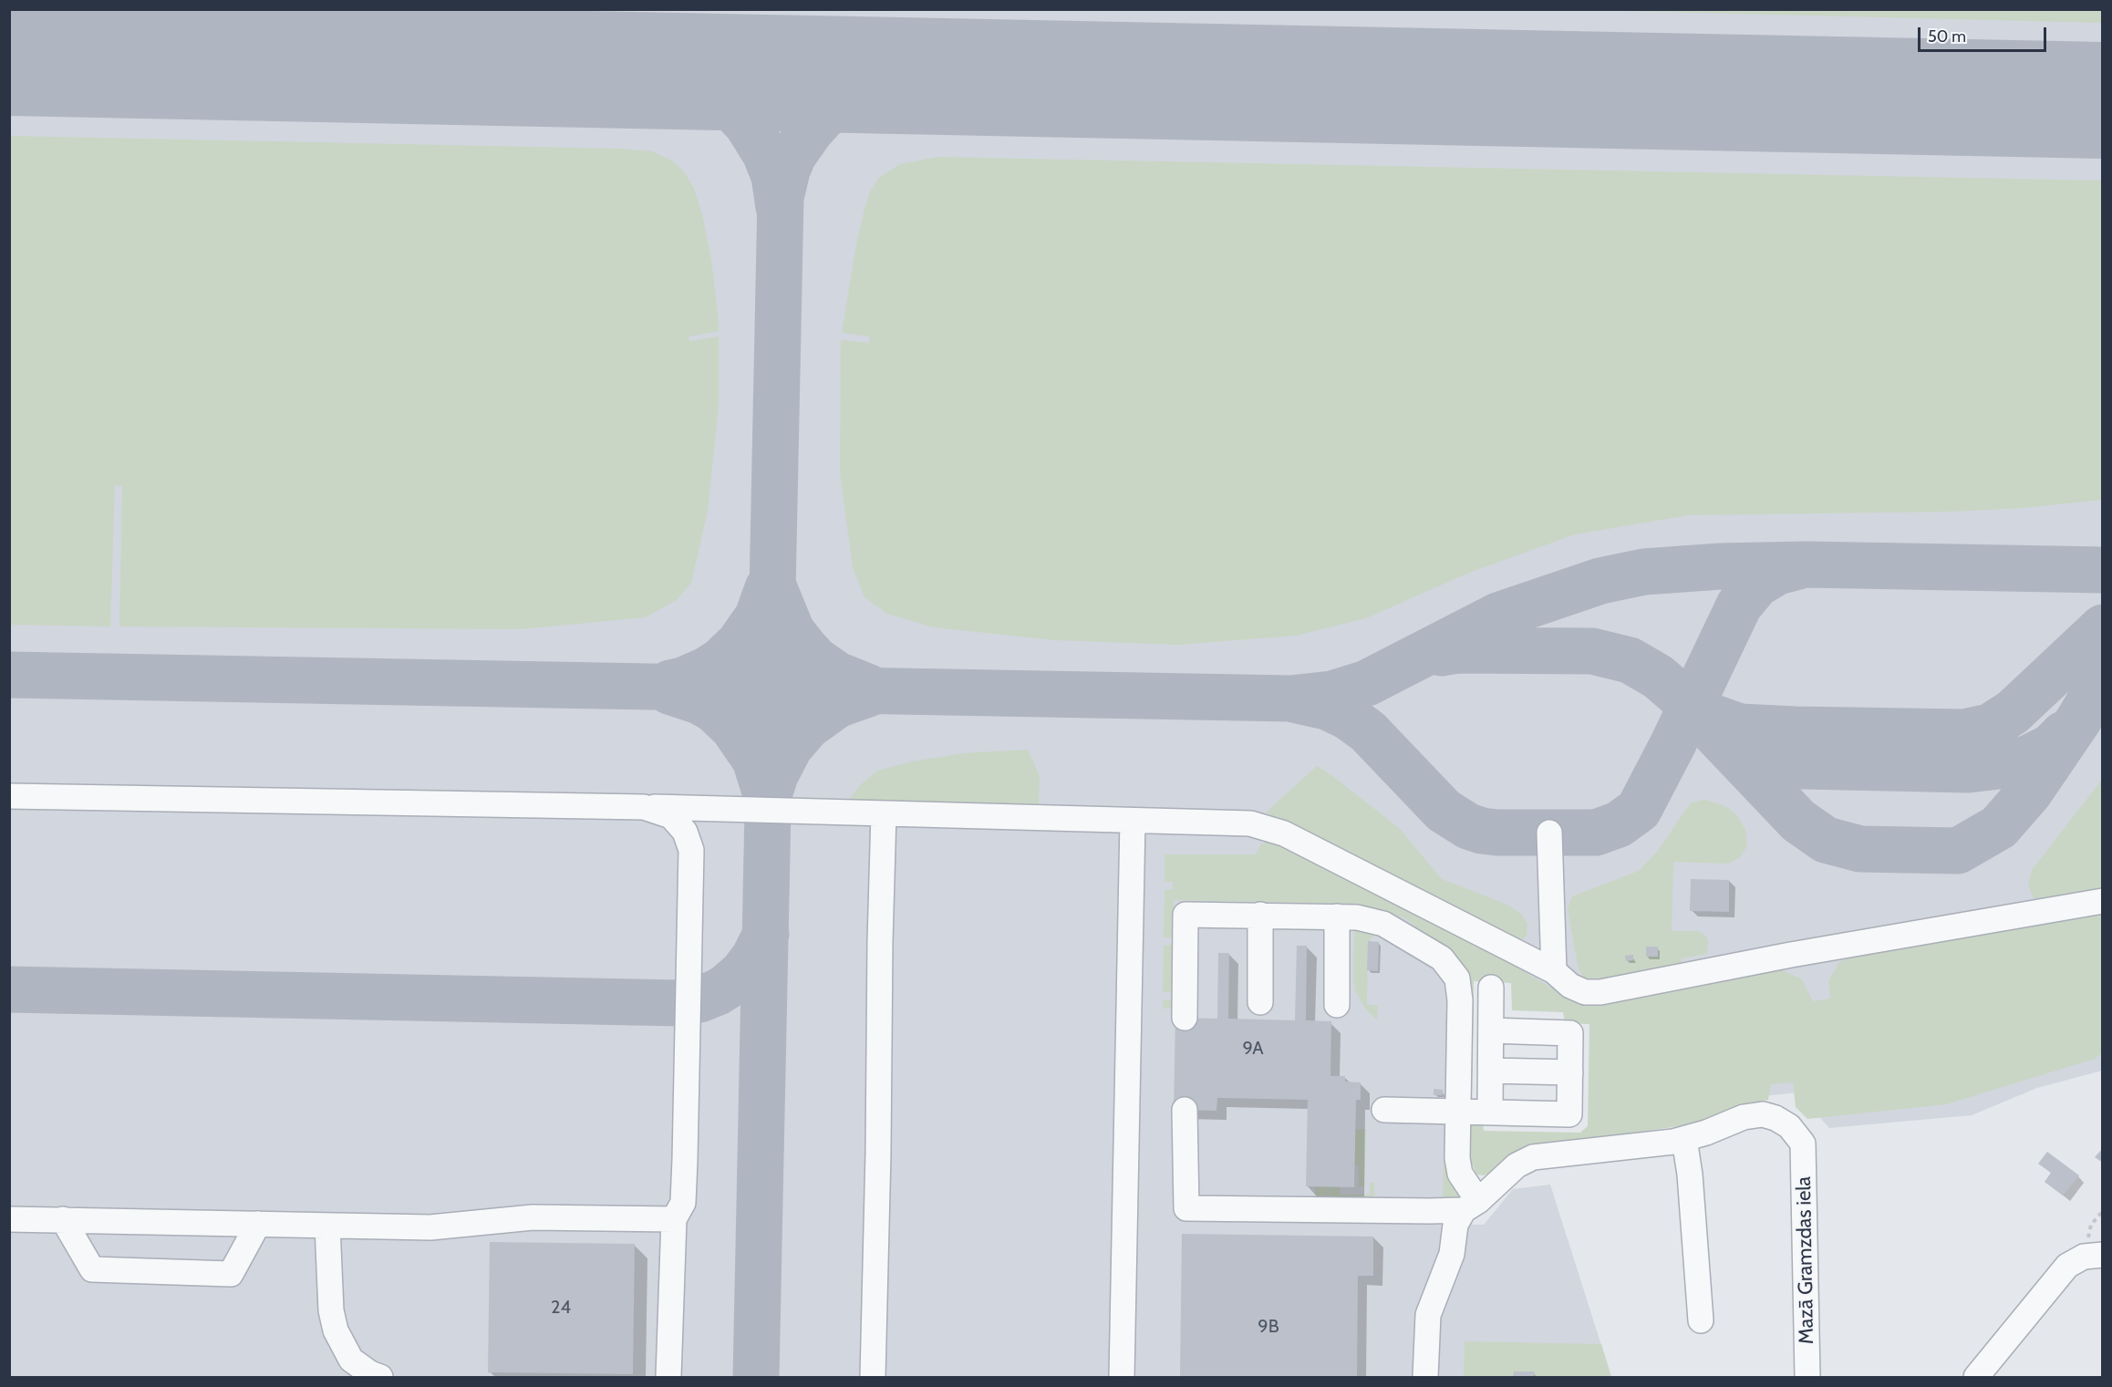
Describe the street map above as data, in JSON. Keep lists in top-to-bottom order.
{
  "streets": {
    "street": ["Mazā Gramzdas iela"]
  },
  "house_numbers": ["9A", "24", "9B"],
  "scale_bar": "50 m"
}
